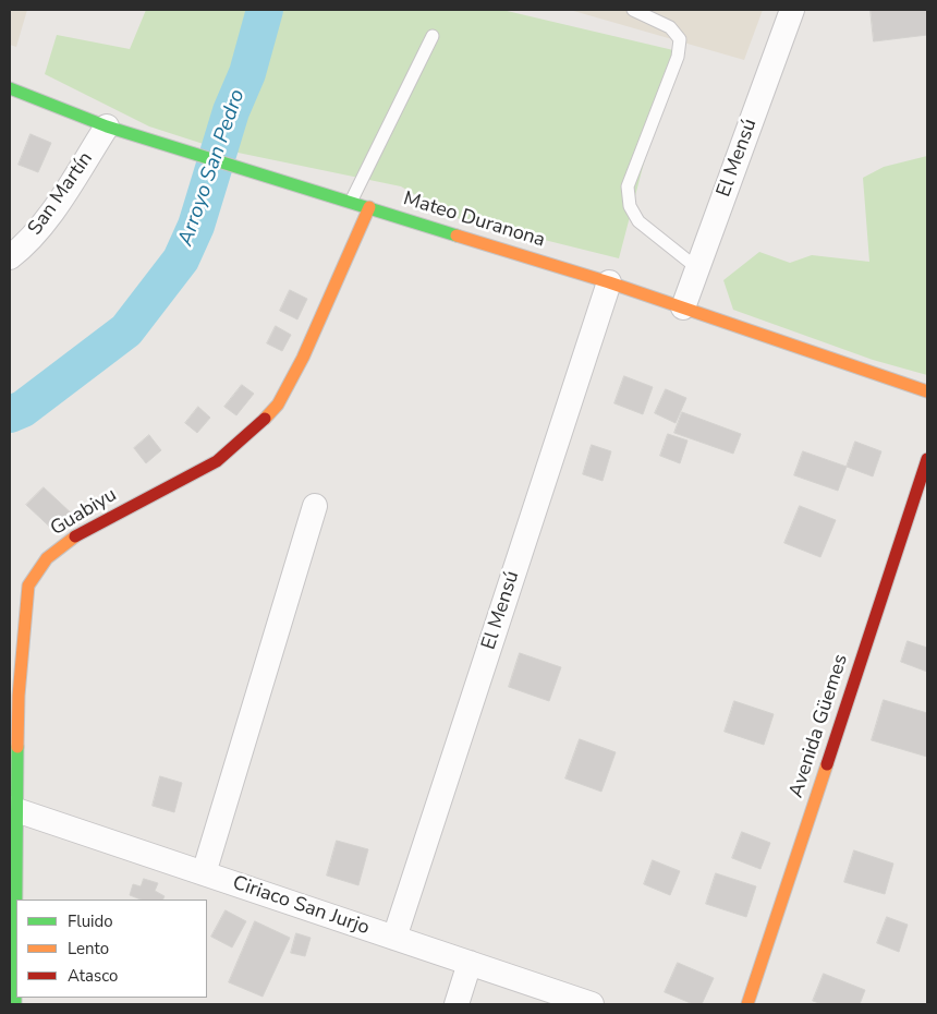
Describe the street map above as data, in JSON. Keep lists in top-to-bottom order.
{
  "streets": {
    "street": [
      "El Mensú",
      "San Martín",
      "Mateo Duranona",
      "Guabiyu",
      "Avenida Güemes",
      "Ciriaco San Jurjo"
    ]
  },
  "crossings": [
    ["El Mensú", "Mateo Duranona"],
    ["El Mensú", "Ciriaco San Jurjo"],
    ["San Martín", "Mateo Duranona"],
    ["Mateo Duranona", "Guabiyu"],
    ["Guabiyu", "Ciriaco San Jurjo"]
  ],
  "water": ["Arroyo San Pedro"],
  "legend": ["Fluido", "Lento", "Atasco"]
}
